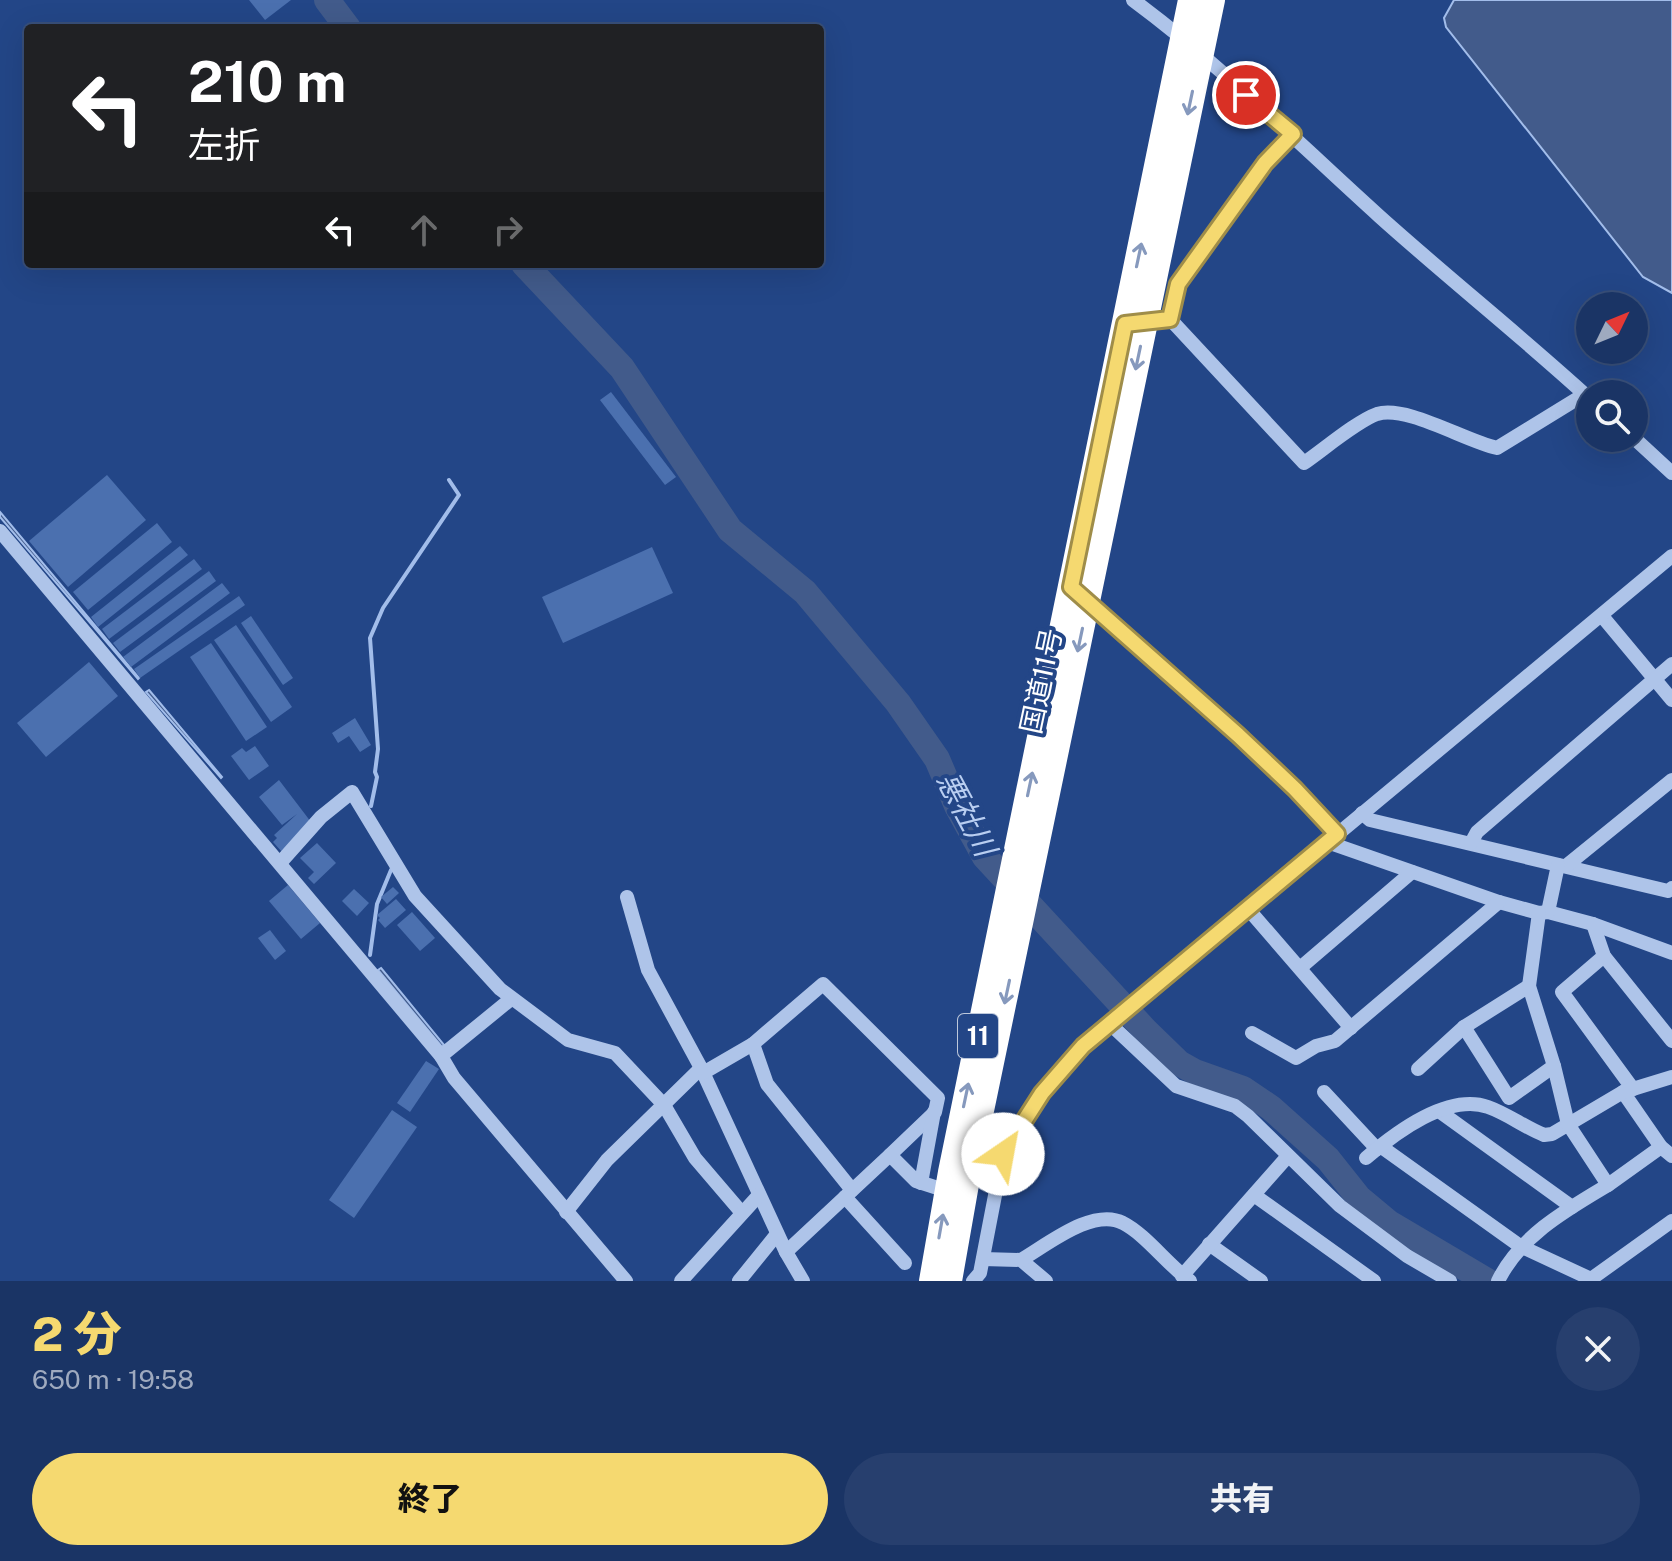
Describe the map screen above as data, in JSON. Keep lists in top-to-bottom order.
{
  "streets": {
    "highway": ["国道11号", "11"]
  },
  "water": ["悪社川"],
  "north": "top right",
  "page": {
    "turn": ["210 m", "左折"],
    "heading": ["2 分", "650 m · 19:58"],
    "buttons": ["終了", "共有"]
  }
}
